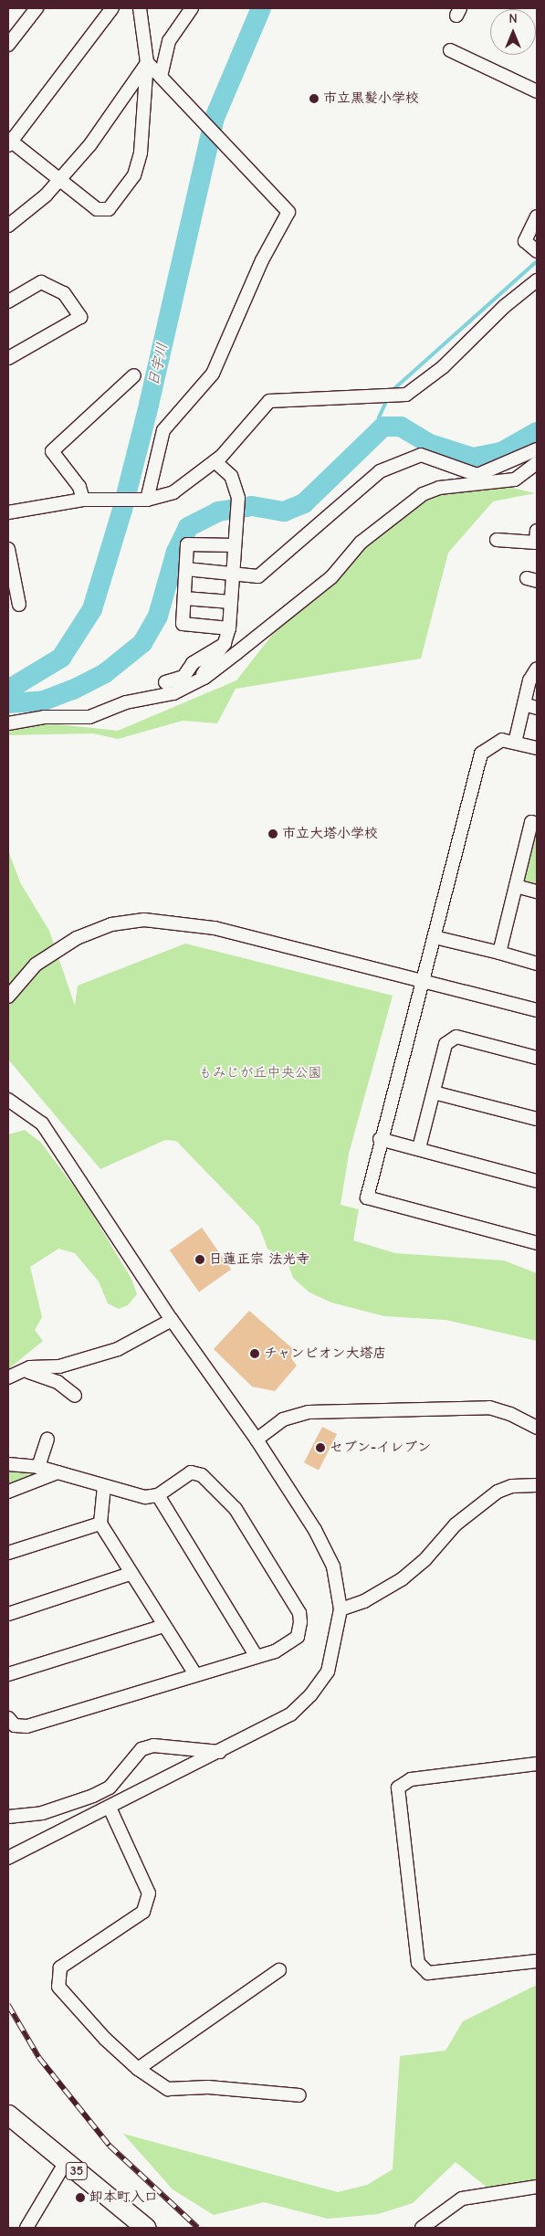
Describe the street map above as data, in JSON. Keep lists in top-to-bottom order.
{
  "streets": {
    "highway": ["35"]
  },
  "water": ["日宇川"],
  "parks": ["もみじが丘中央公園"],
  "places": [
    "市立黒髪小学校",
    "市立大塔小学校",
    "日蓮正宗 法光寺",
    "チャンピオン大塔店",
    "セブン-イレブン",
    "卸本町入口"
  ],
  "north": "top"
}
